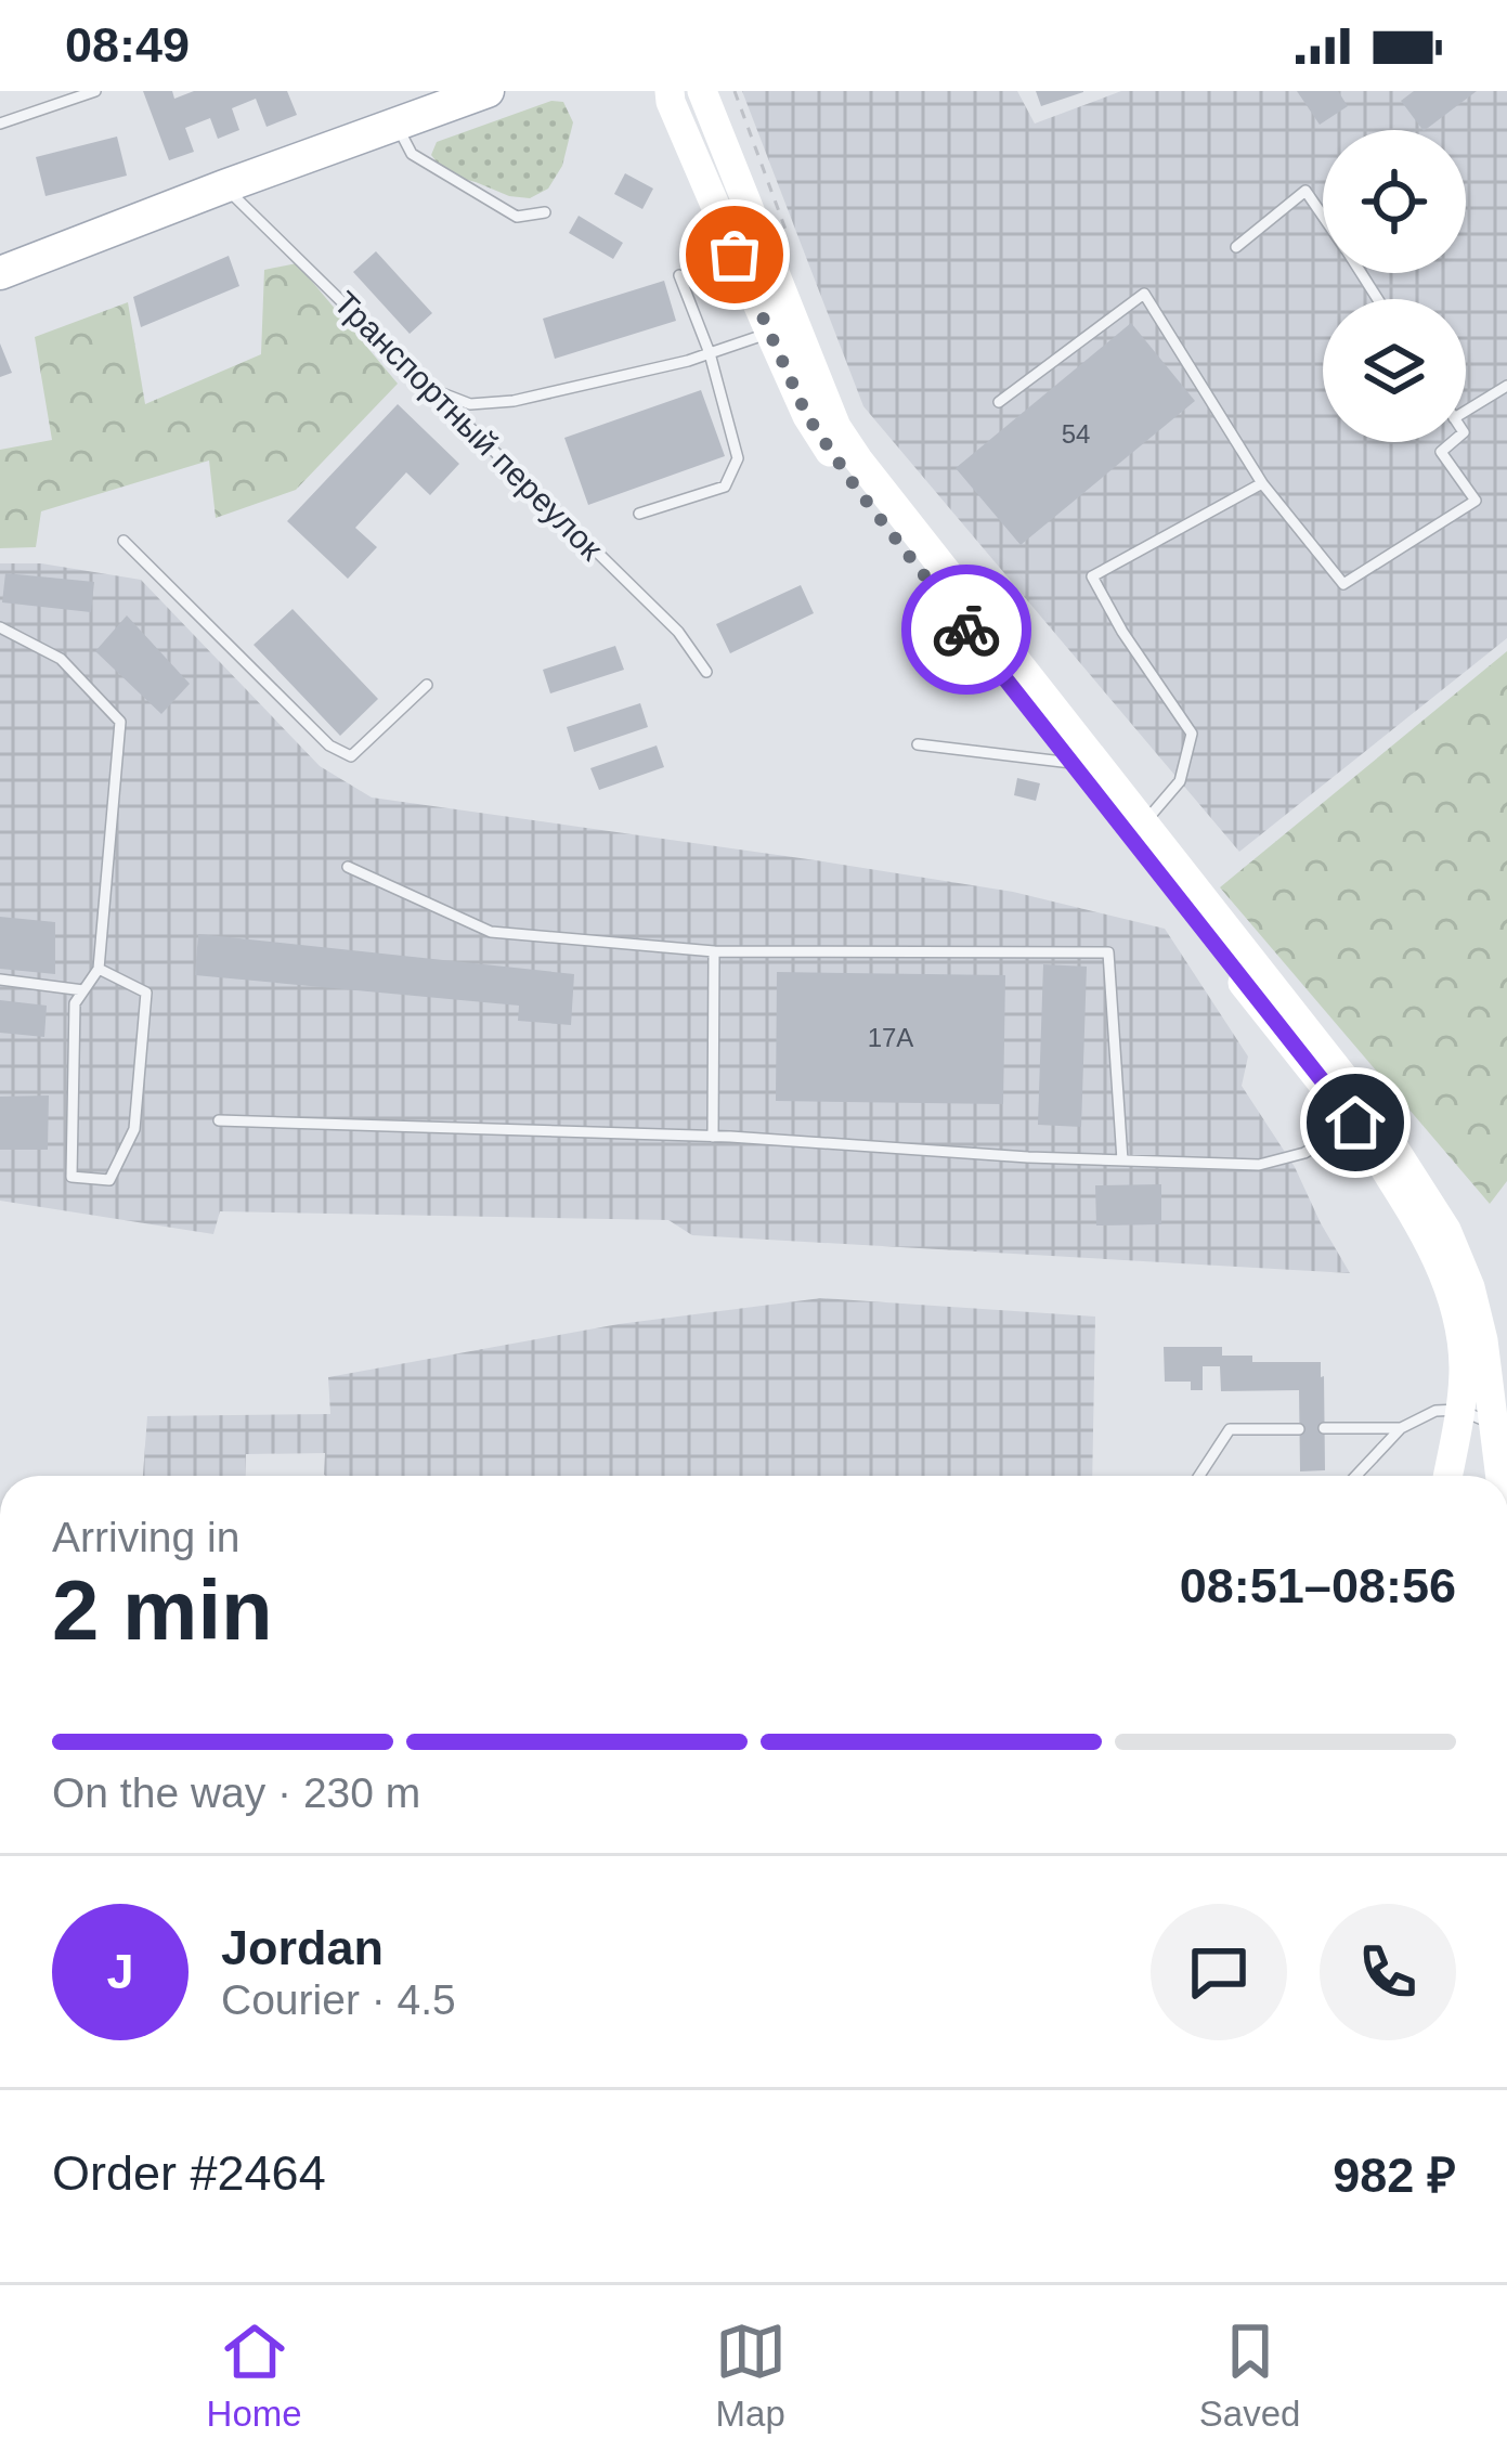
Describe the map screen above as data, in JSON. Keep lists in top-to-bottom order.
{
  "streets": {
    "lane": ["Транспортный переулок"]
  },
  "house_numbers": ["54", "17А"],
  "page": {
    "status": "08:49",
    "heading": ["2 min", "Arriving in", "08:51–08:56"],
    "panel": [
      "Jordan",
      "Courier · 4.5",
      "Order #2464",
      "982 ₽"
    ],
    "bar": "On the way · 230 m",
    "round": "J",
    "tabs": ["Home", "Map", "Saved"]
  }
}
